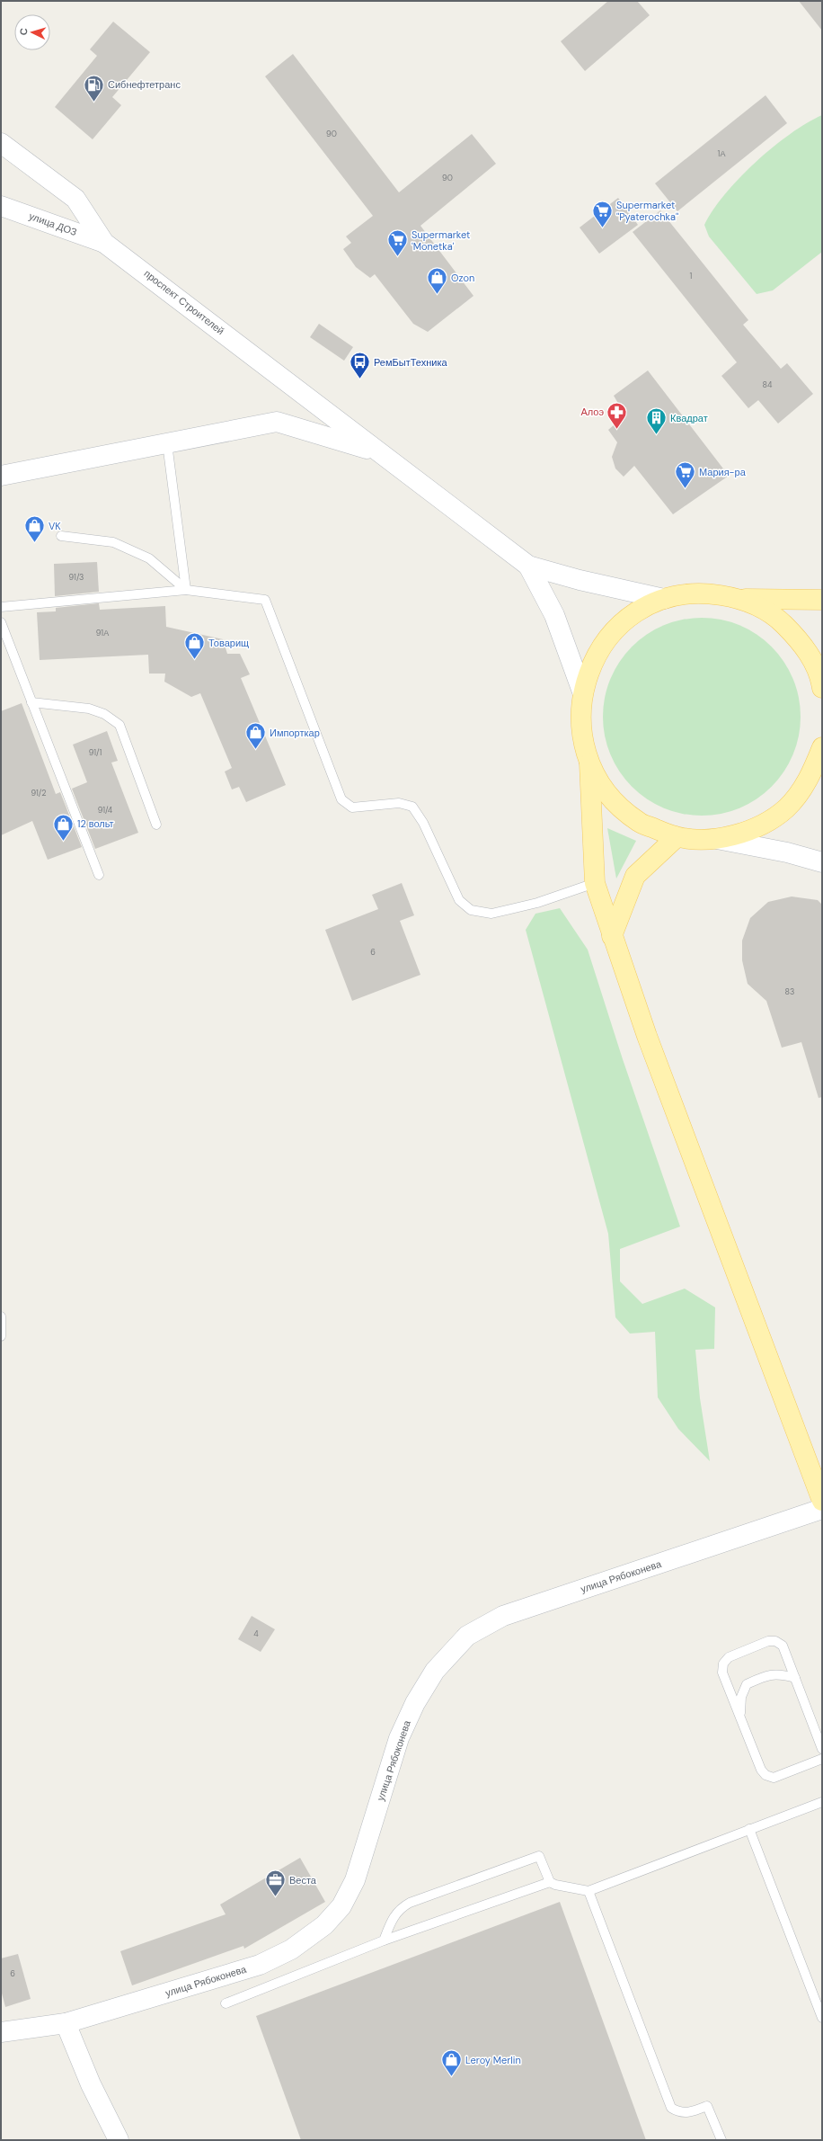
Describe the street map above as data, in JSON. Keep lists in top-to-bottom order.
{
  "streets": {
    "main road": ["улица ДОЗ", "проспект Строителей", "улица Рябоконева"]
  },
  "crossings": [
    ["улица ДОЗ", "проспект Строителей"]
  ],
  "places": {
    "fuel station": ["Сибнефтетранс"],
    "supermarket": ["Supermarket \"Pyaterochka\"", "Supermarket 'Monetka'", "Мария-ра"],
    "shop": [
      "Ozon",
      "VK",
      "Товарищ",
      "Импорткар",
      "12 вольт",
      "Leroy Merlin"
    ],
    "bus stop": ["РемБытТехника"],
    "pharmacy": ["Алоэ"],
    "building": ["Квадрат"],
    "office": ["Веста"]
  },
  "house_numbers": [
    "90",
    "1А",
    "90",
    "1",
    "84",
    "91/3",
    "91А",
    "91/1",
    "91/2",
    "91/4",
    "6",
    "83",
    "4",
    "6"
  ],
  "north": "left"
}
